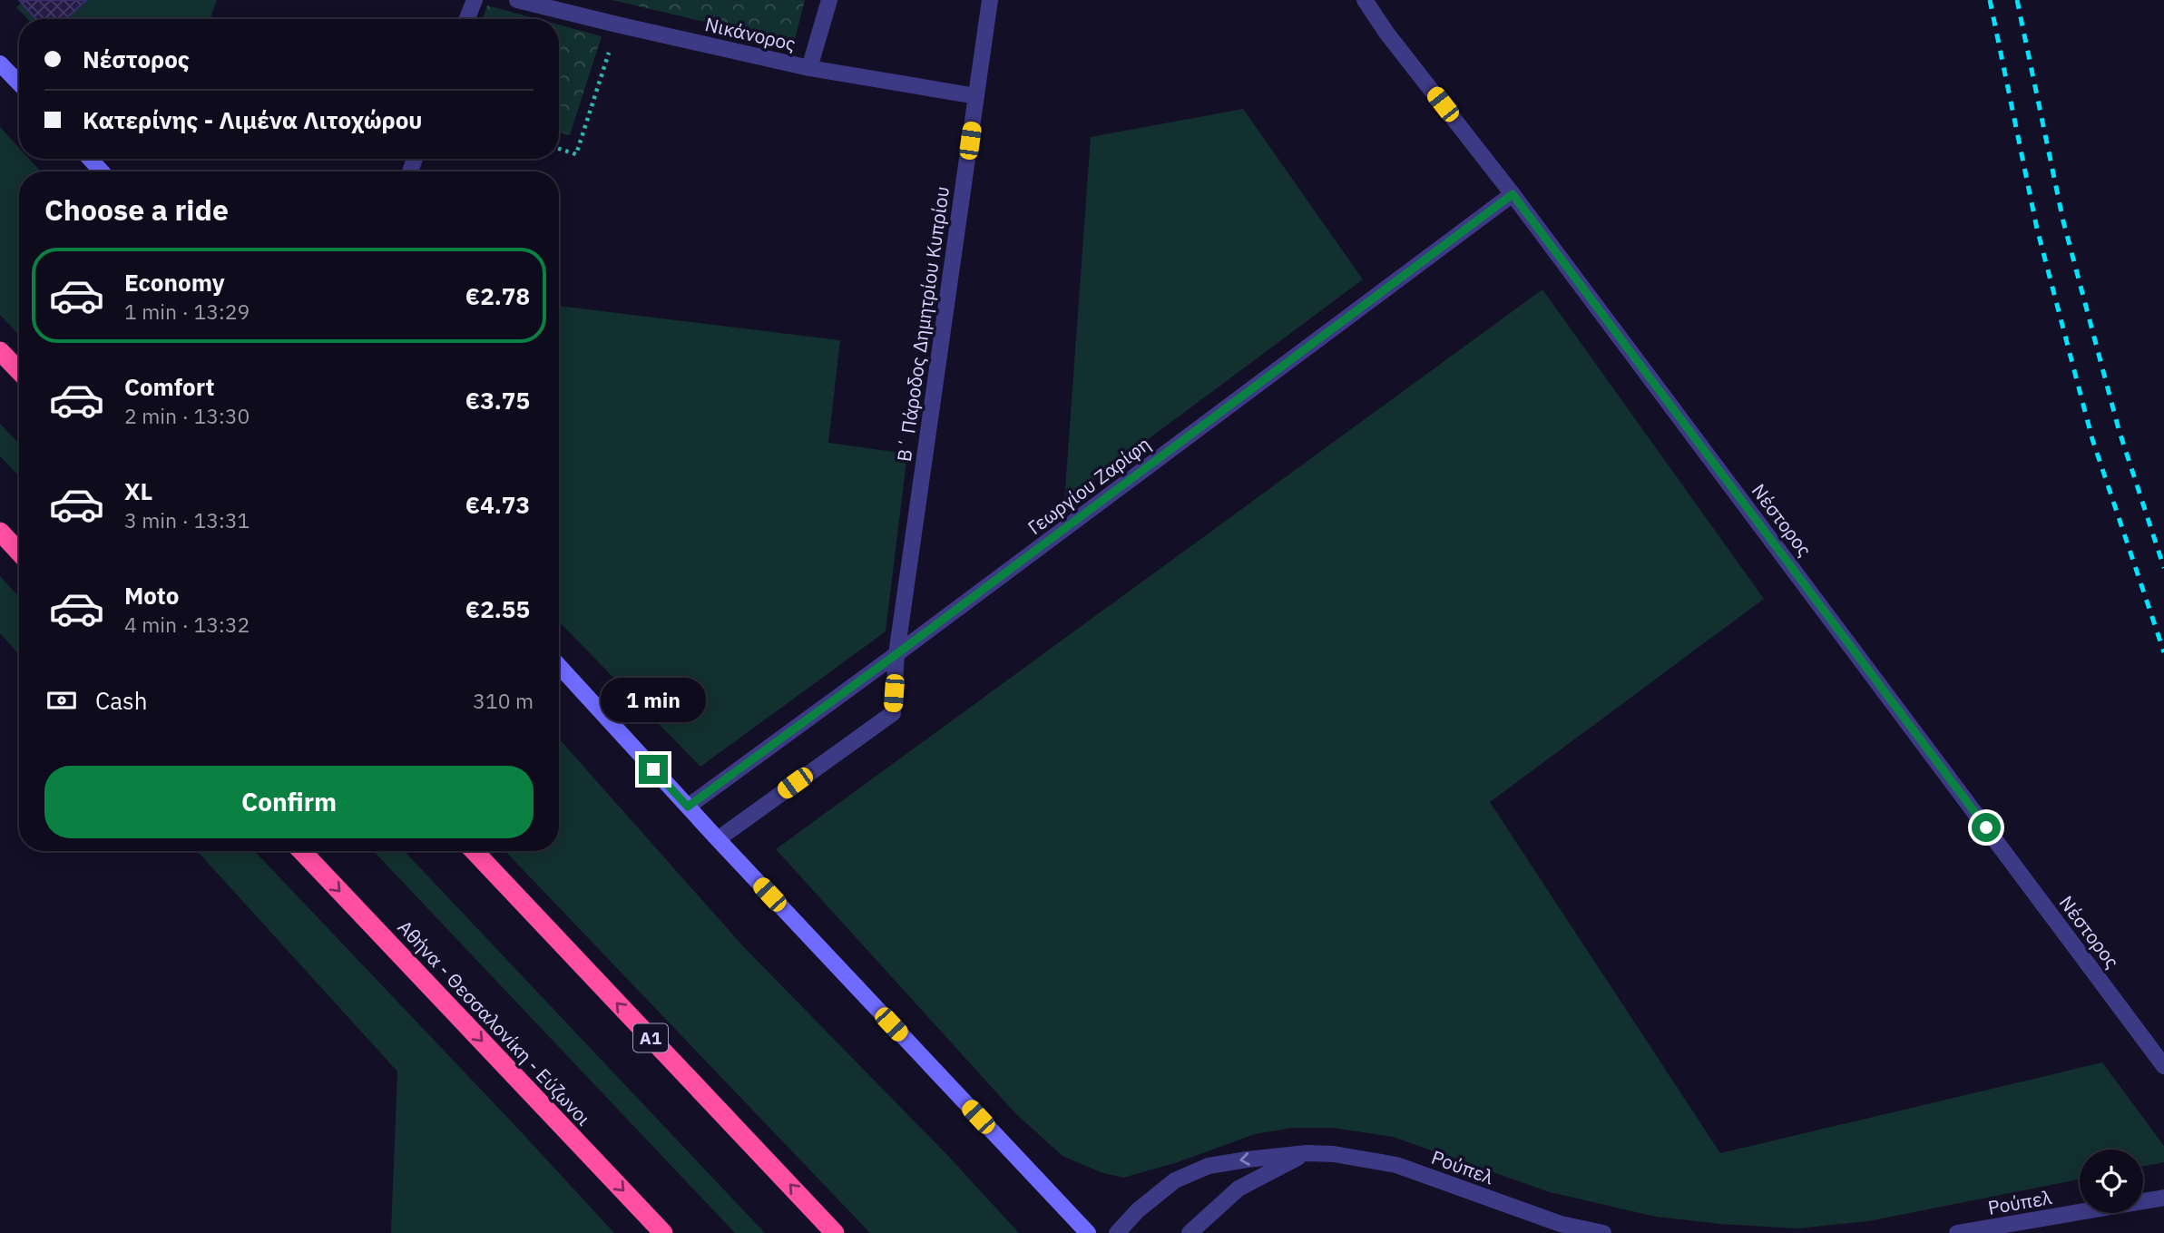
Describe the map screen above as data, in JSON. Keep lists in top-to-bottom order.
{
  "streets": {
    "highway": ["Αθήνα - Θεσσαλονίκη - Εύζωνοι", "Α1"],
    "street": [
      "Νικάνορος",
      "Β΄ Πάροδος Δημητρίου Κυπρίου",
      "Γεωργίου Ζαρίφη",
      "Νέστορος",
      "Ρούπελ"
    ]
  },
  "crossings": [
    ["Νικάνορος", "Β΄ Πάροδος Δημητρίου Κυπρίου"],
    ["Β΄ Πάροδος Δημητρίου Κυπρίου", "Γεωργίου Ζαρίφη"],
    ["Γεωργίου Ζαρίφη", "Νέστορος"]
  ],
  "page": {
    "banner": ["Νέστορος", "Κατερίνης - Λιμένα Λιτοχώρου"],
    "heading": "Choose a ride",
    "list": [
      {
        "name": "Economy",
        "note": "1 min · 13:29",
        "value": "€2.78"
      },
      {
        "name": "Comfort",
        "note": "2 min · 13:30",
        "value": "€3.75"
      },
      {
        "name": "XL",
        "note": "3 min · 13:31",
        "value": "€4.73"
      },
      {
        "name": "Moto",
        "note": "4 min · 13:32",
        "value": "€2.55"
      }
    ],
    "pay": ["Cash", "310 m"],
    "bubble": "1 min",
    "buttons": "Confirm"
  }
}
